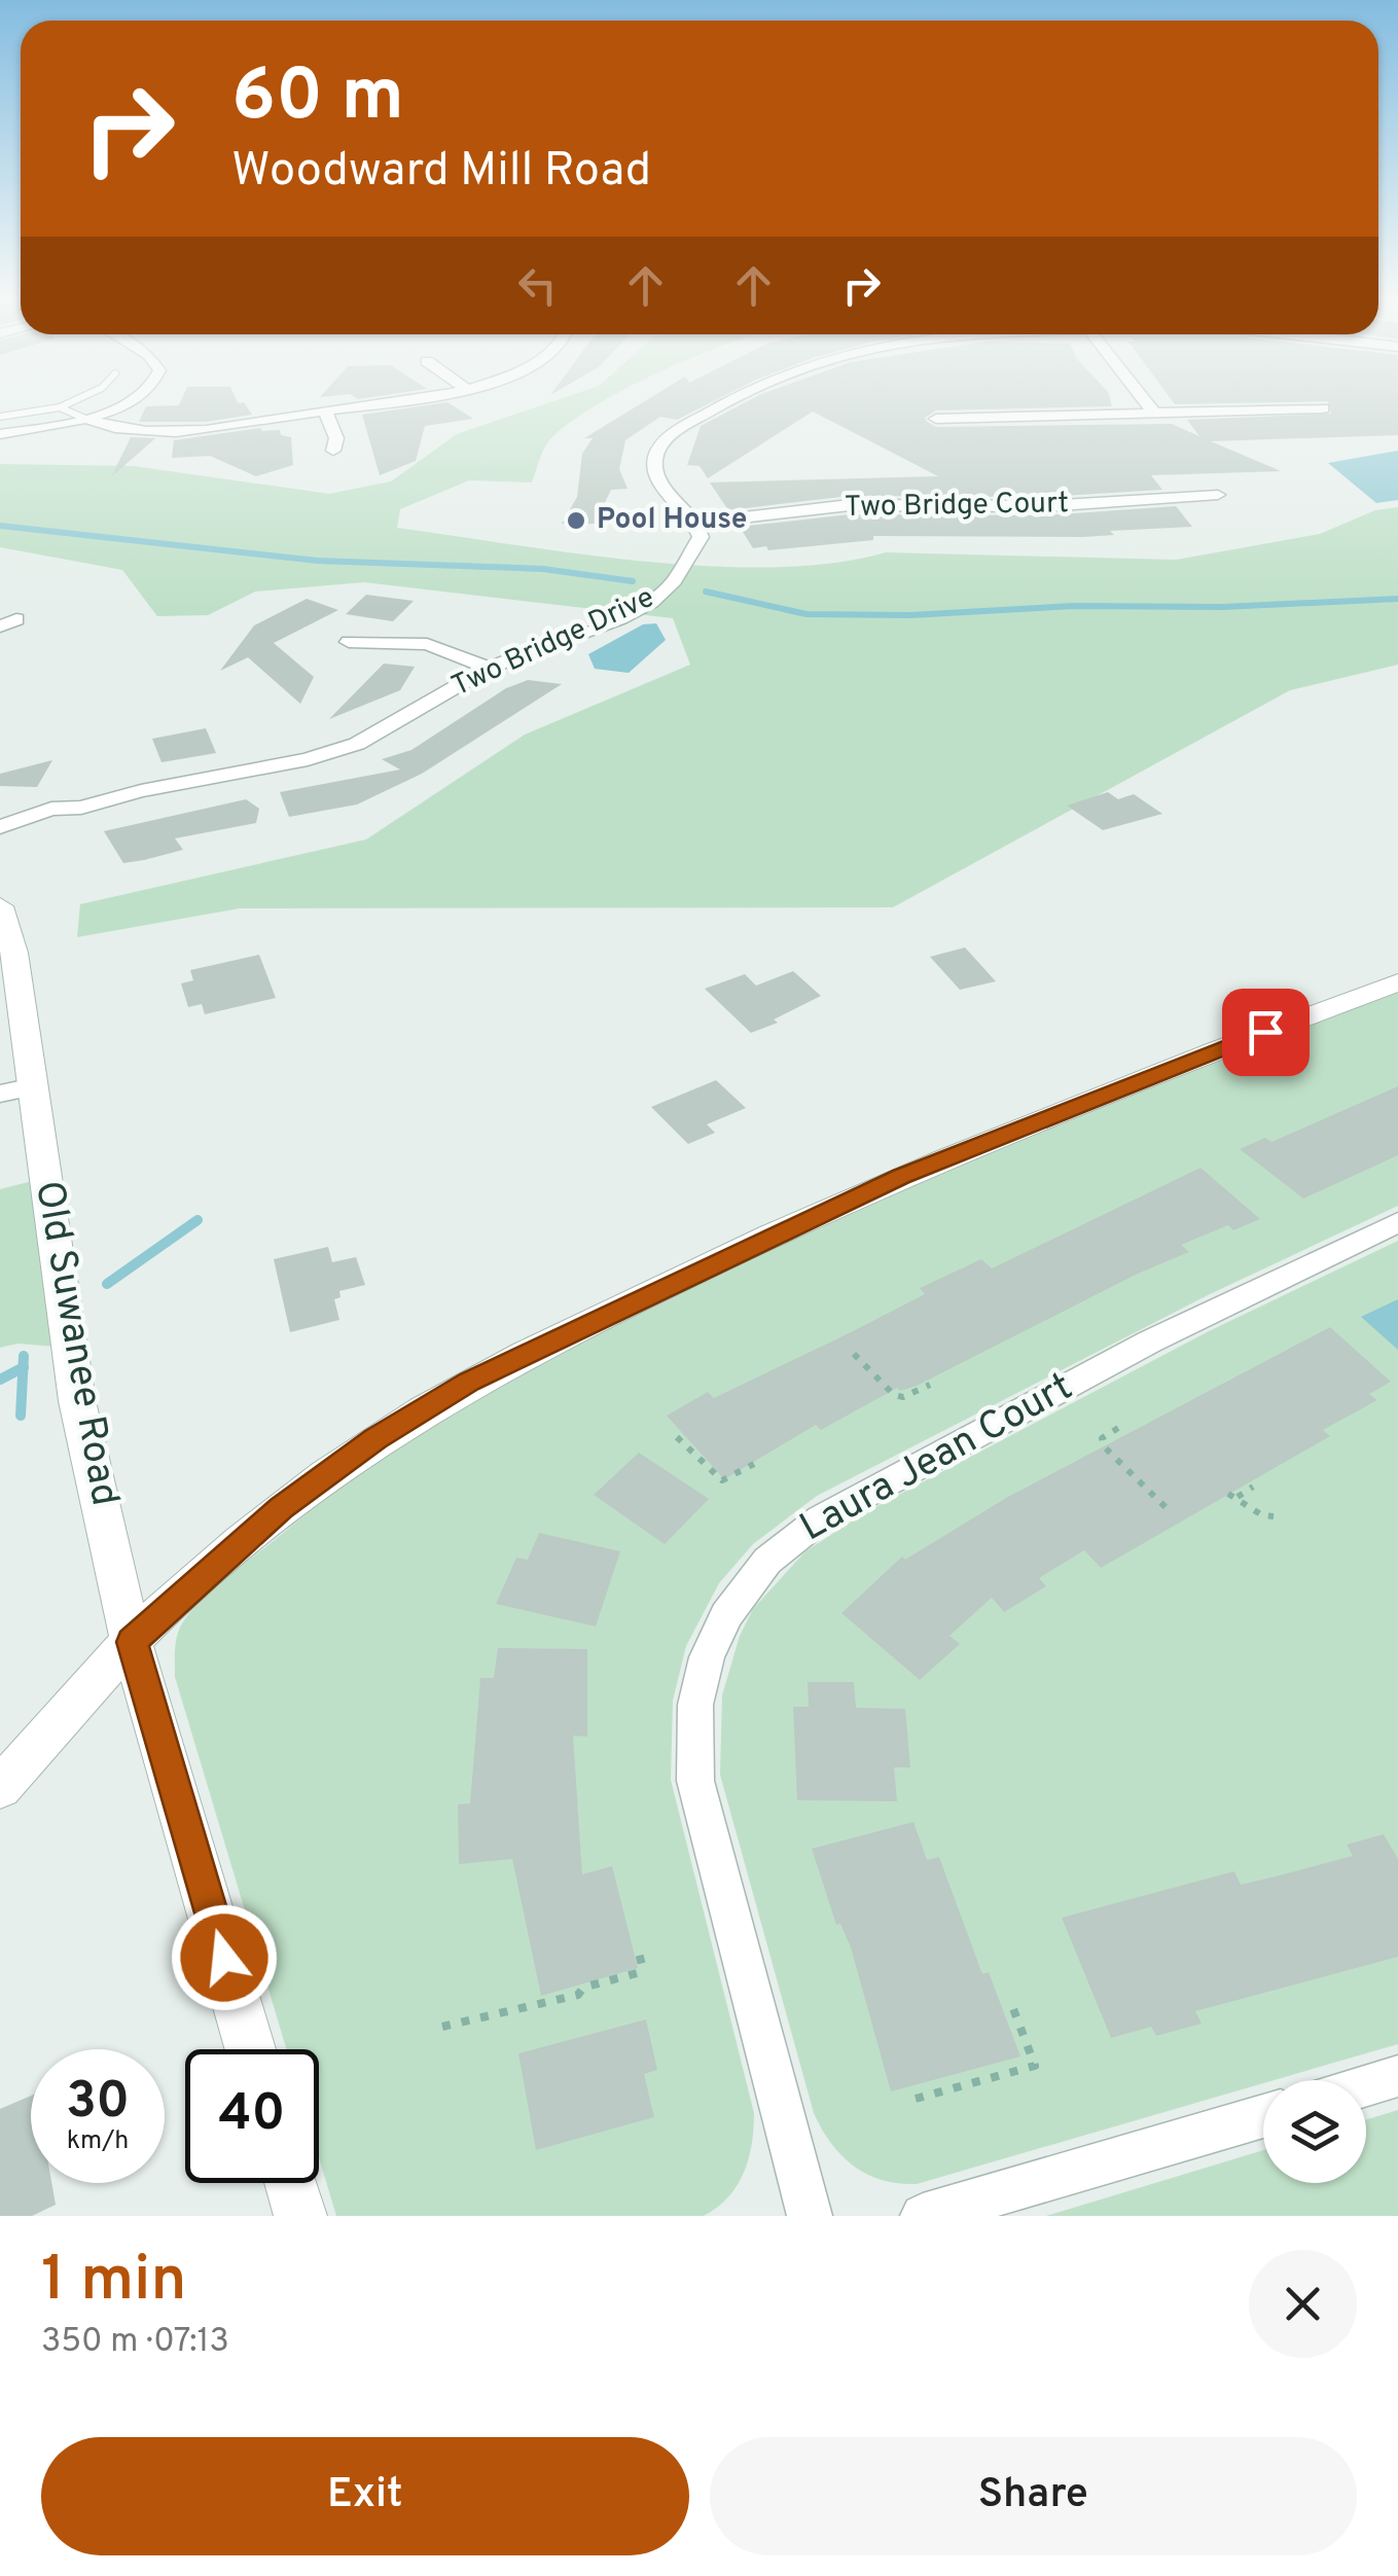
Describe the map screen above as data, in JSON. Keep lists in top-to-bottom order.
{
  "streets": {
    "street": [
      "Two Bridge Court",
      "Two Bridge Drive",
      "Old Suwanee Road",
      "Laura Jean Court"
    ]
  },
  "crossings": [
    ["Two Bridge Court", "Two Bridge Drive"]
  ],
  "places": ["Pool House"],
  "page": {
    "turn": ["60 m", "Woodward Mill Road"],
    "speed": "30 km/h",
    "limit": "40",
    "heading": ["1 min", "350 m · 07:13"],
    "buttons": ["Exit", "Share"]
  }
}
